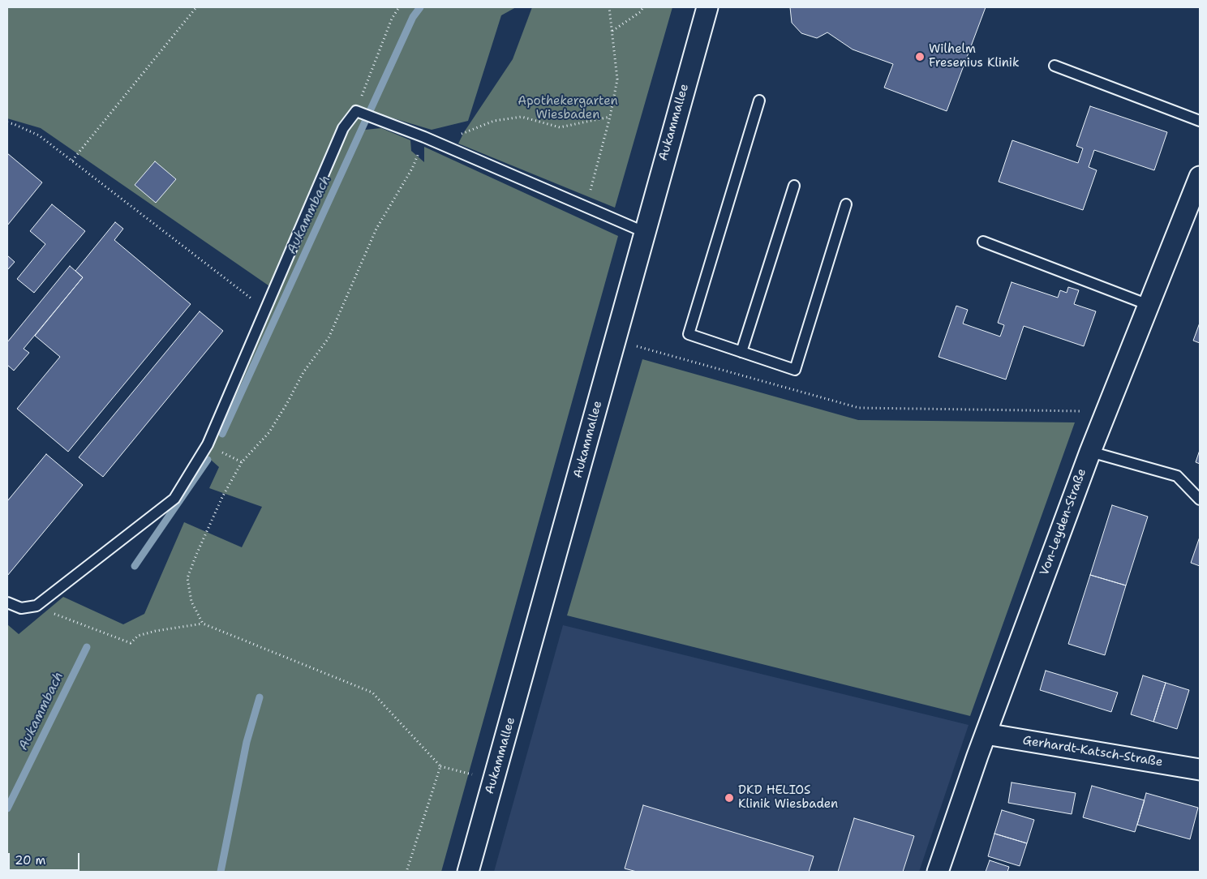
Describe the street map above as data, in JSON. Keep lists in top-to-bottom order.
{
  "streets": {
    "street": ["Aukammallee", "Von-Leyden-Straße", "Gerhardt-Katsch-Straße"]
  },
  "crossings": [
    ["Von-Leyden-Straße", "Gerhardt-Katsch-Straße"]
  ],
  "water": ["Aukammbach"],
  "parks": ["Apothekergarten Wiesbaden"],
  "places": ["Wilhelm Fresenius Klinik", "DKD HELIOS Klinik Wiesbaden"],
  "scale_bar": "20 m"
}
